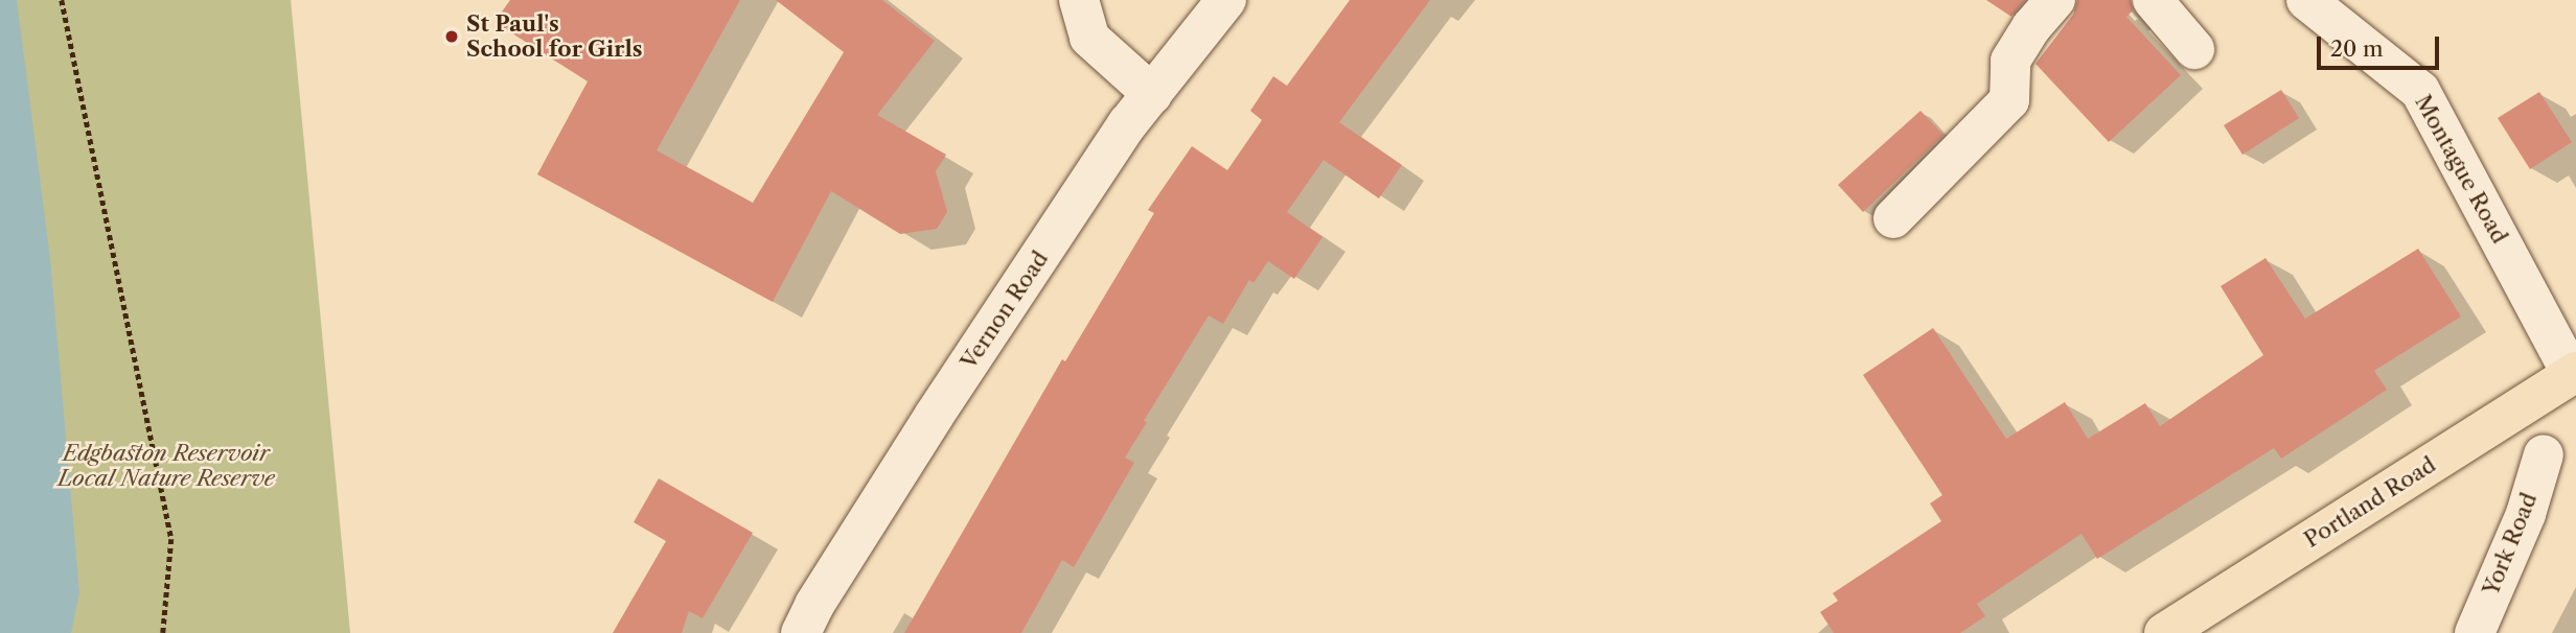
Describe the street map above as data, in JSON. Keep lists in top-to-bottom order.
{
  "streets": {
    "main road": ["Portland Road"],
    "street": ["Montague Road", "Vernon Road", "York Road"]
  },
  "crossings": [
    ["Montague Road", "Portland Road"]
  ],
  "parks": ["Edgbaston Reservoir Local Nature Reserve"],
  "places": ["St Paul's School for Girls"],
  "scale_bar": "20 m"
}
